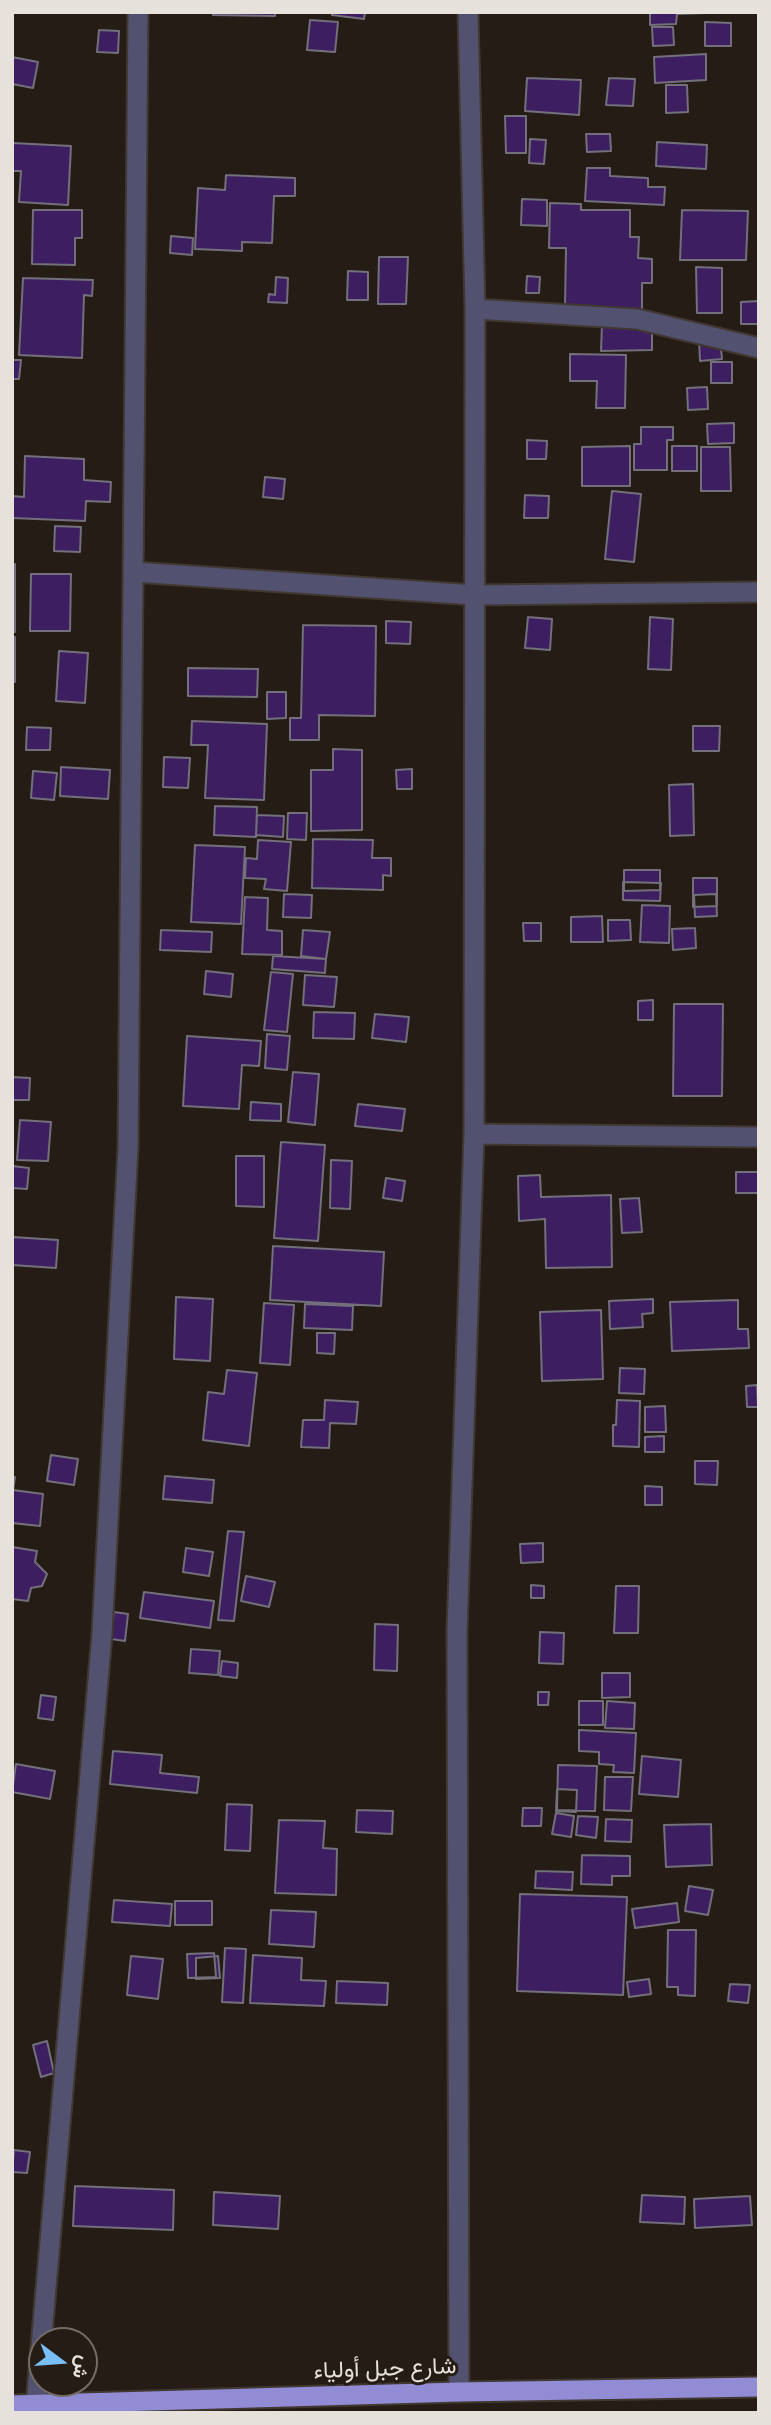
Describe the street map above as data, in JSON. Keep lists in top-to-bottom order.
{
  "streets": {
    "highway": ["شارع جبل أولياء"]
  },
  "north": "right"
}
